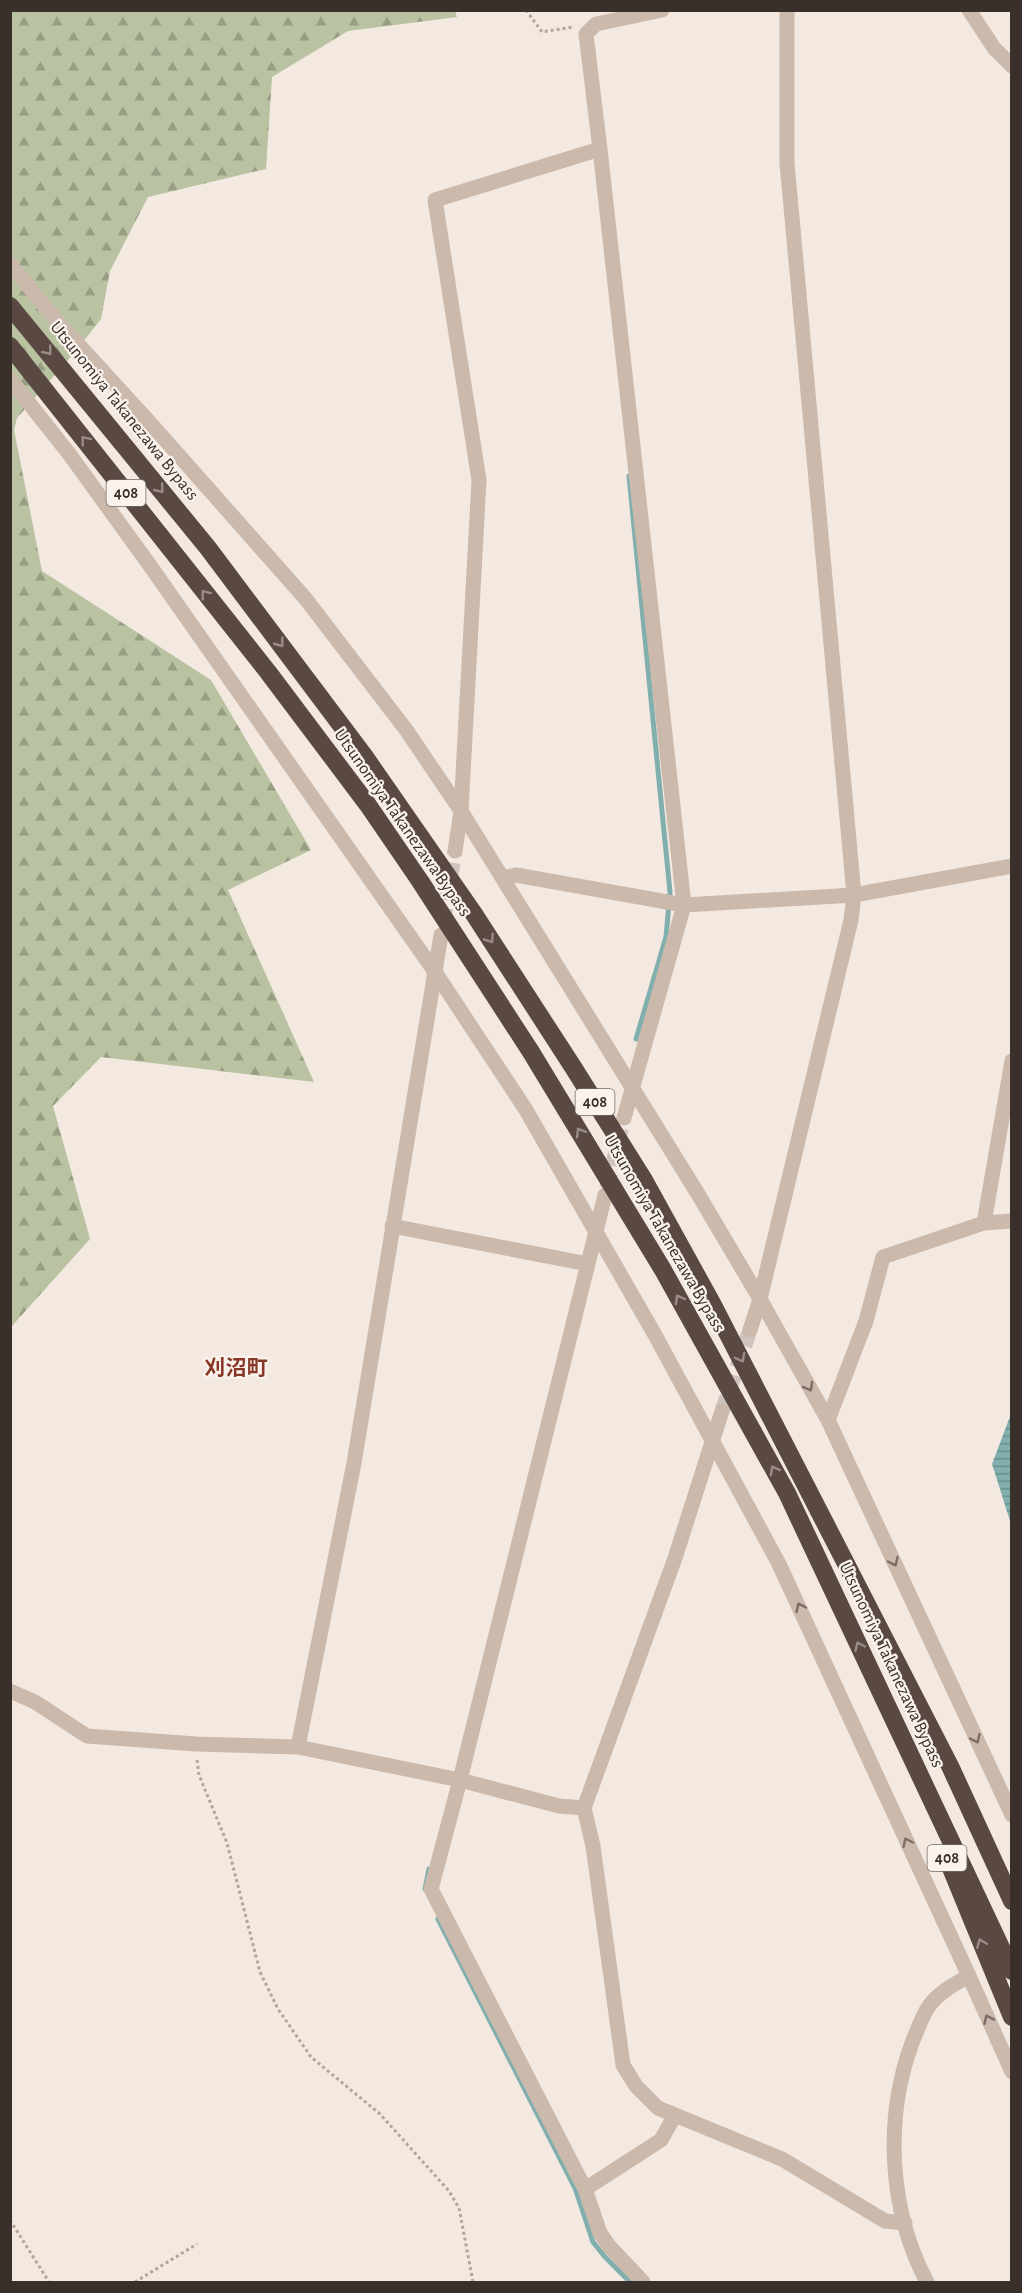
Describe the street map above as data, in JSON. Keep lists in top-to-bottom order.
{
  "streets": {
    "highway": ["Utsunomiya Takanezawa Bypass", "408"]
  },
  "crossings": [
    ["Utsunomiya Takanezawa Bypass", "408"]
  ],
  "districts": ["刈沼町"]
}
